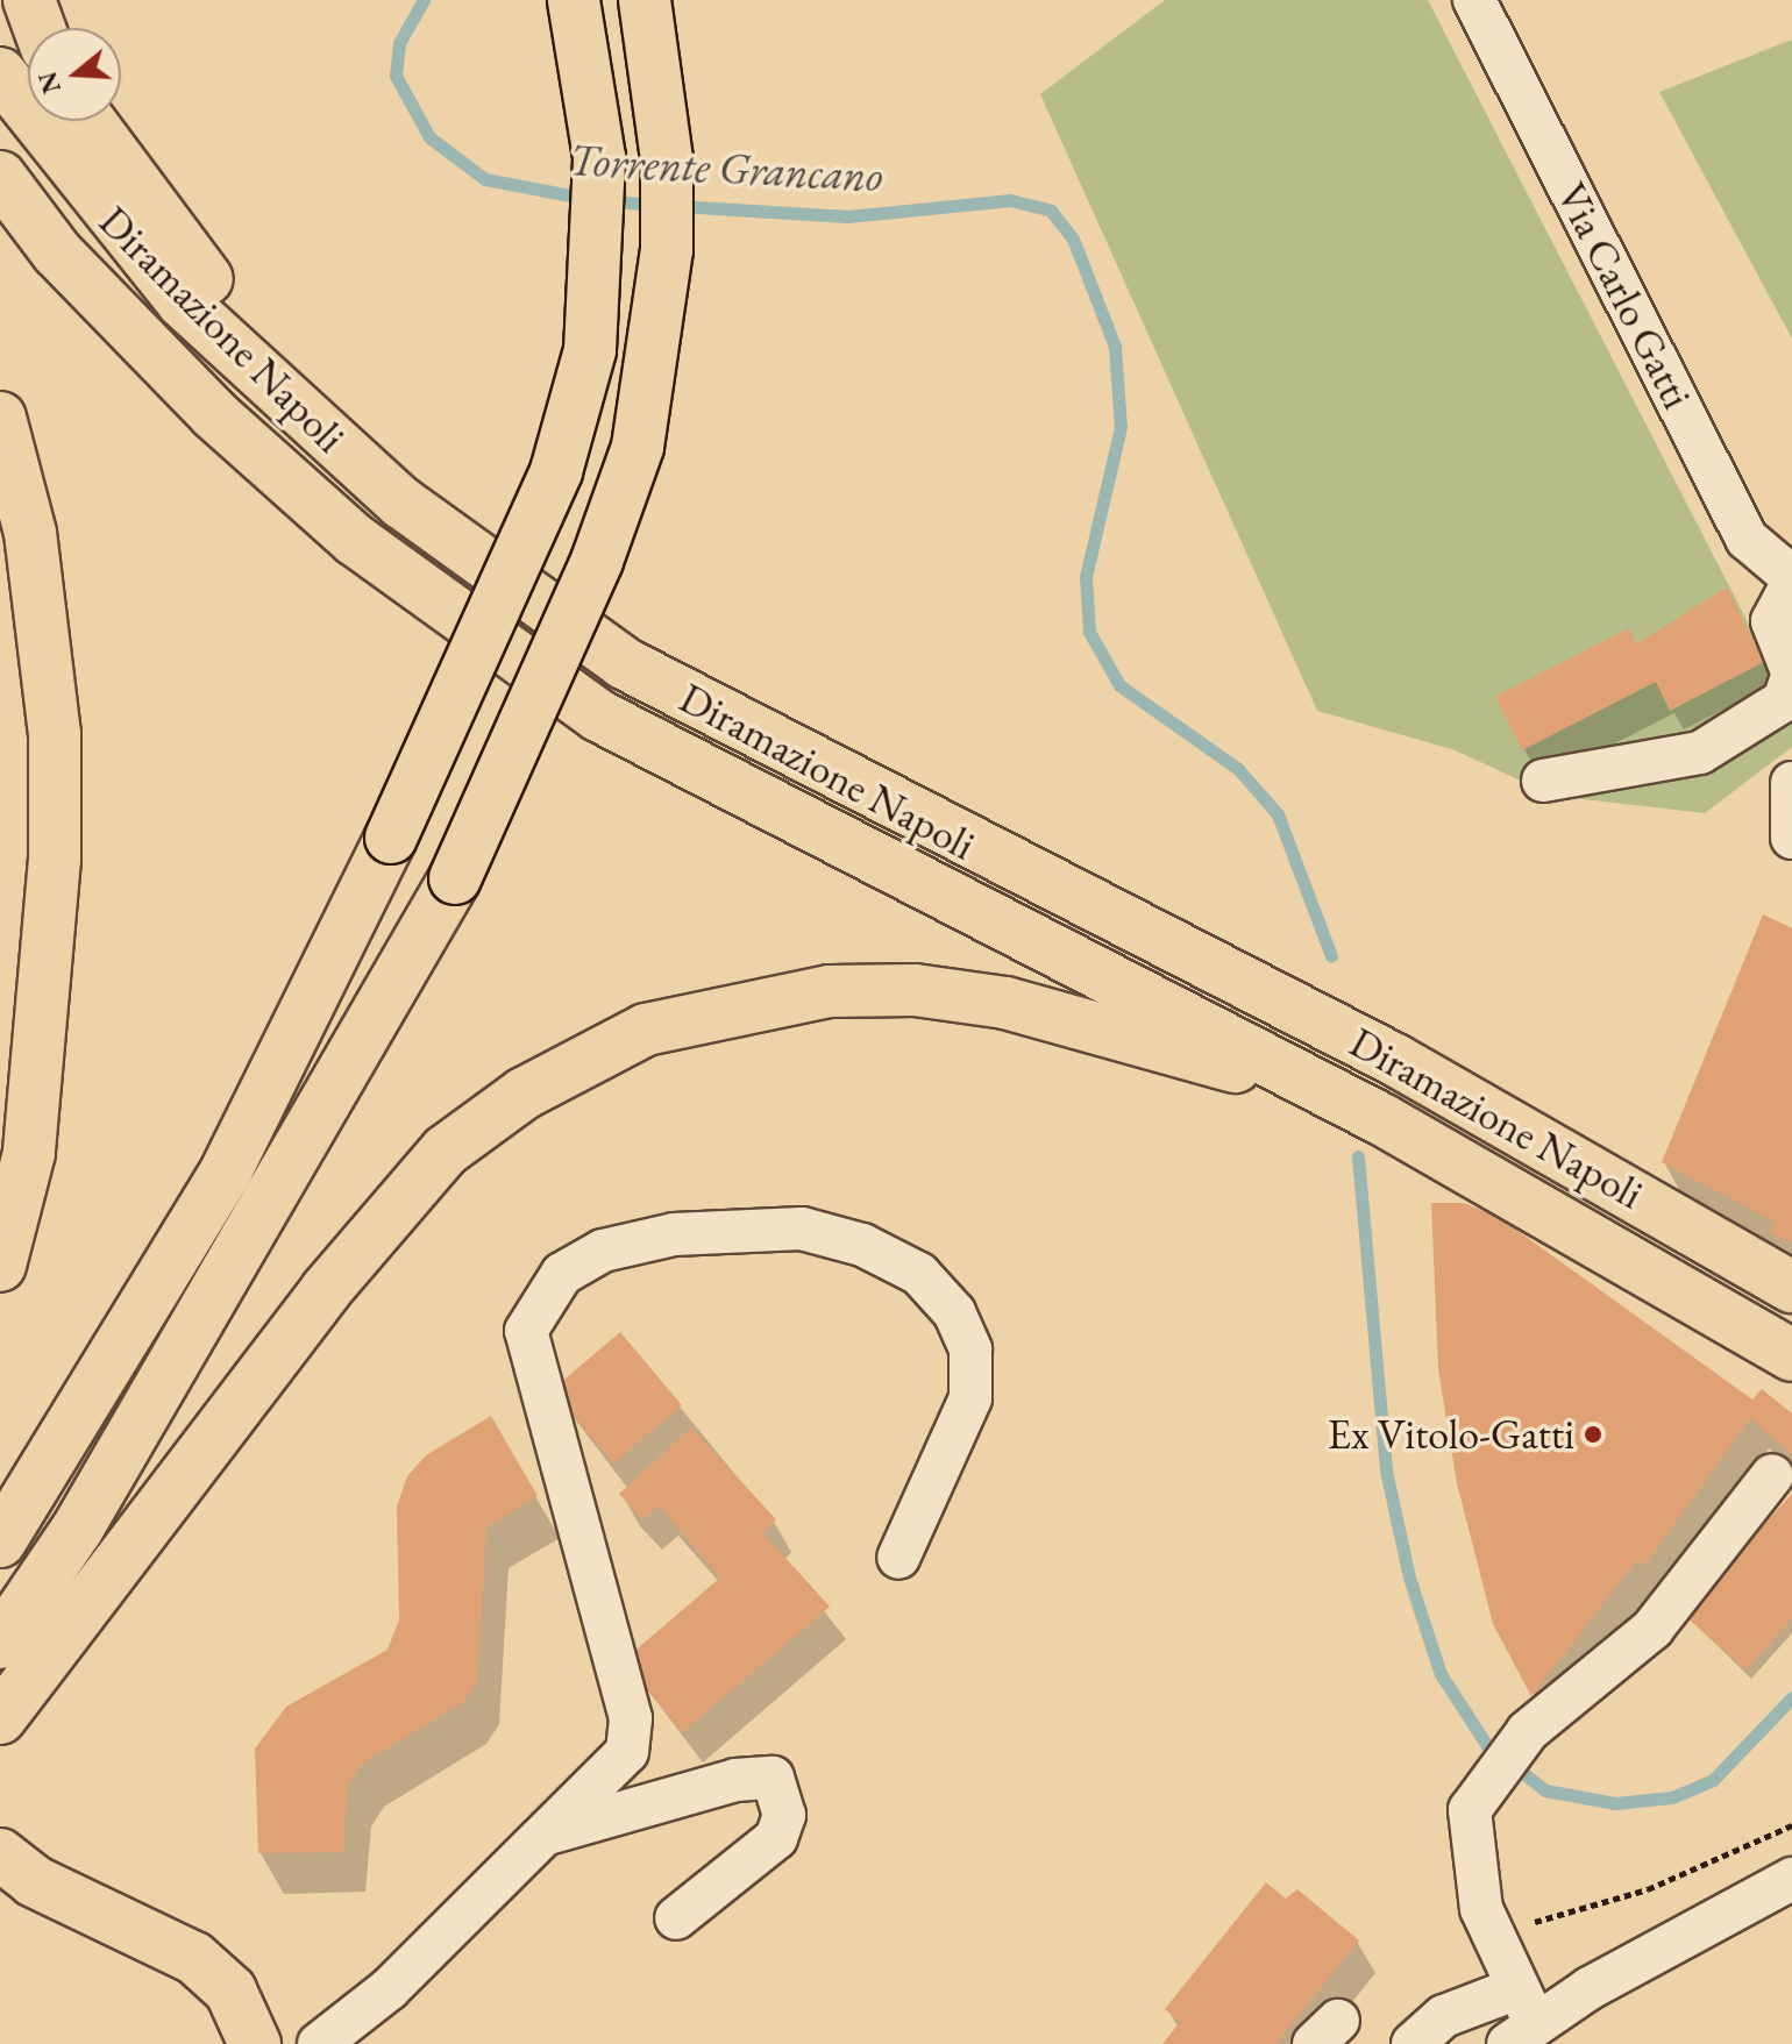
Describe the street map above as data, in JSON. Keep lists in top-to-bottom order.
{
  "streets": {
    "main road": ["Diramazione Napoli"],
    "street": ["Via Carlo Gatti"]
  },
  "water": ["Torrente Grancano"],
  "places": ["Ex Vitolo-Gatti"],
  "north": "left"
}
